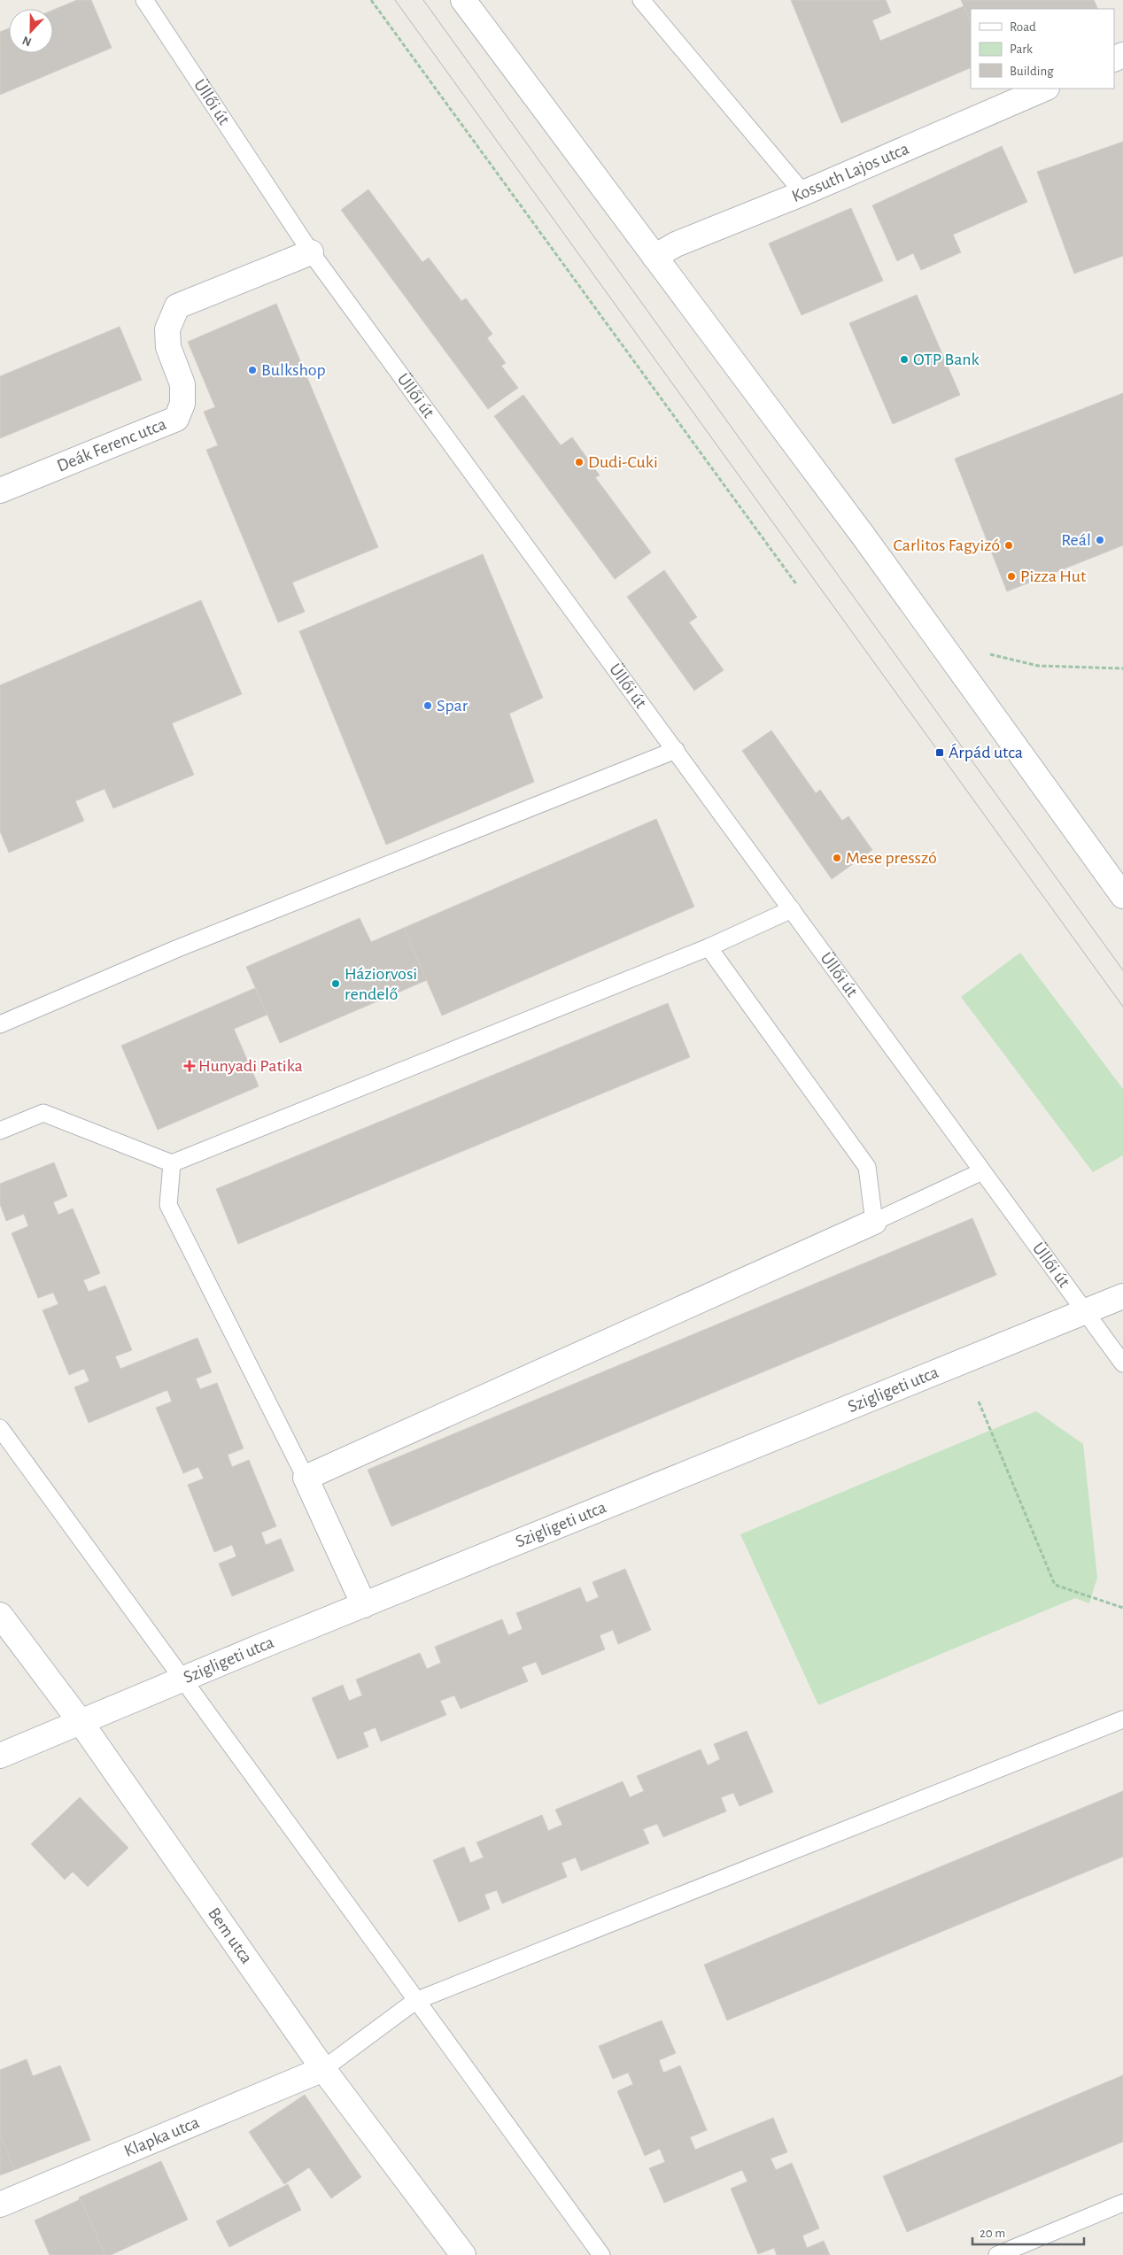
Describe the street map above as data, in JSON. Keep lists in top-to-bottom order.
{
  "streets": {
    "street": [
      "Kossuth Lajos utca",
      "Deák Ferenc utca",
      "Szigligeti utca",
      "Bem utca",
      "Klapka utca"
    ],
    "lane": ["Üllői út"]
  },
  "crossings": [
    ["Üllői út", "Deák Ferenc utca"],
    ["Üllői út", "Szigligeti utca"],
    ["Szigligeti utca", "Bem utca"],
    ["Bem utca", "Klapka utca"]
  ],
  "places": {
    "other": [
      "OTP Bank",
      "Bulkshop",
      "Dudi-Cuki",
      "Reál",
      "Carlitos Fagyizó",
      "Pizza Hut",
      "Spar",
      "Mese presszó",
      "Háziorvosi rendelő"
    ],
    "transit": ["Árpád utca"],
    "health": ["Hunyadi Patika"]
  },
  "legend": ["Road", "Park", "Building"],
  "scale_bar": "20 m",
  "north": "bottom"
}
